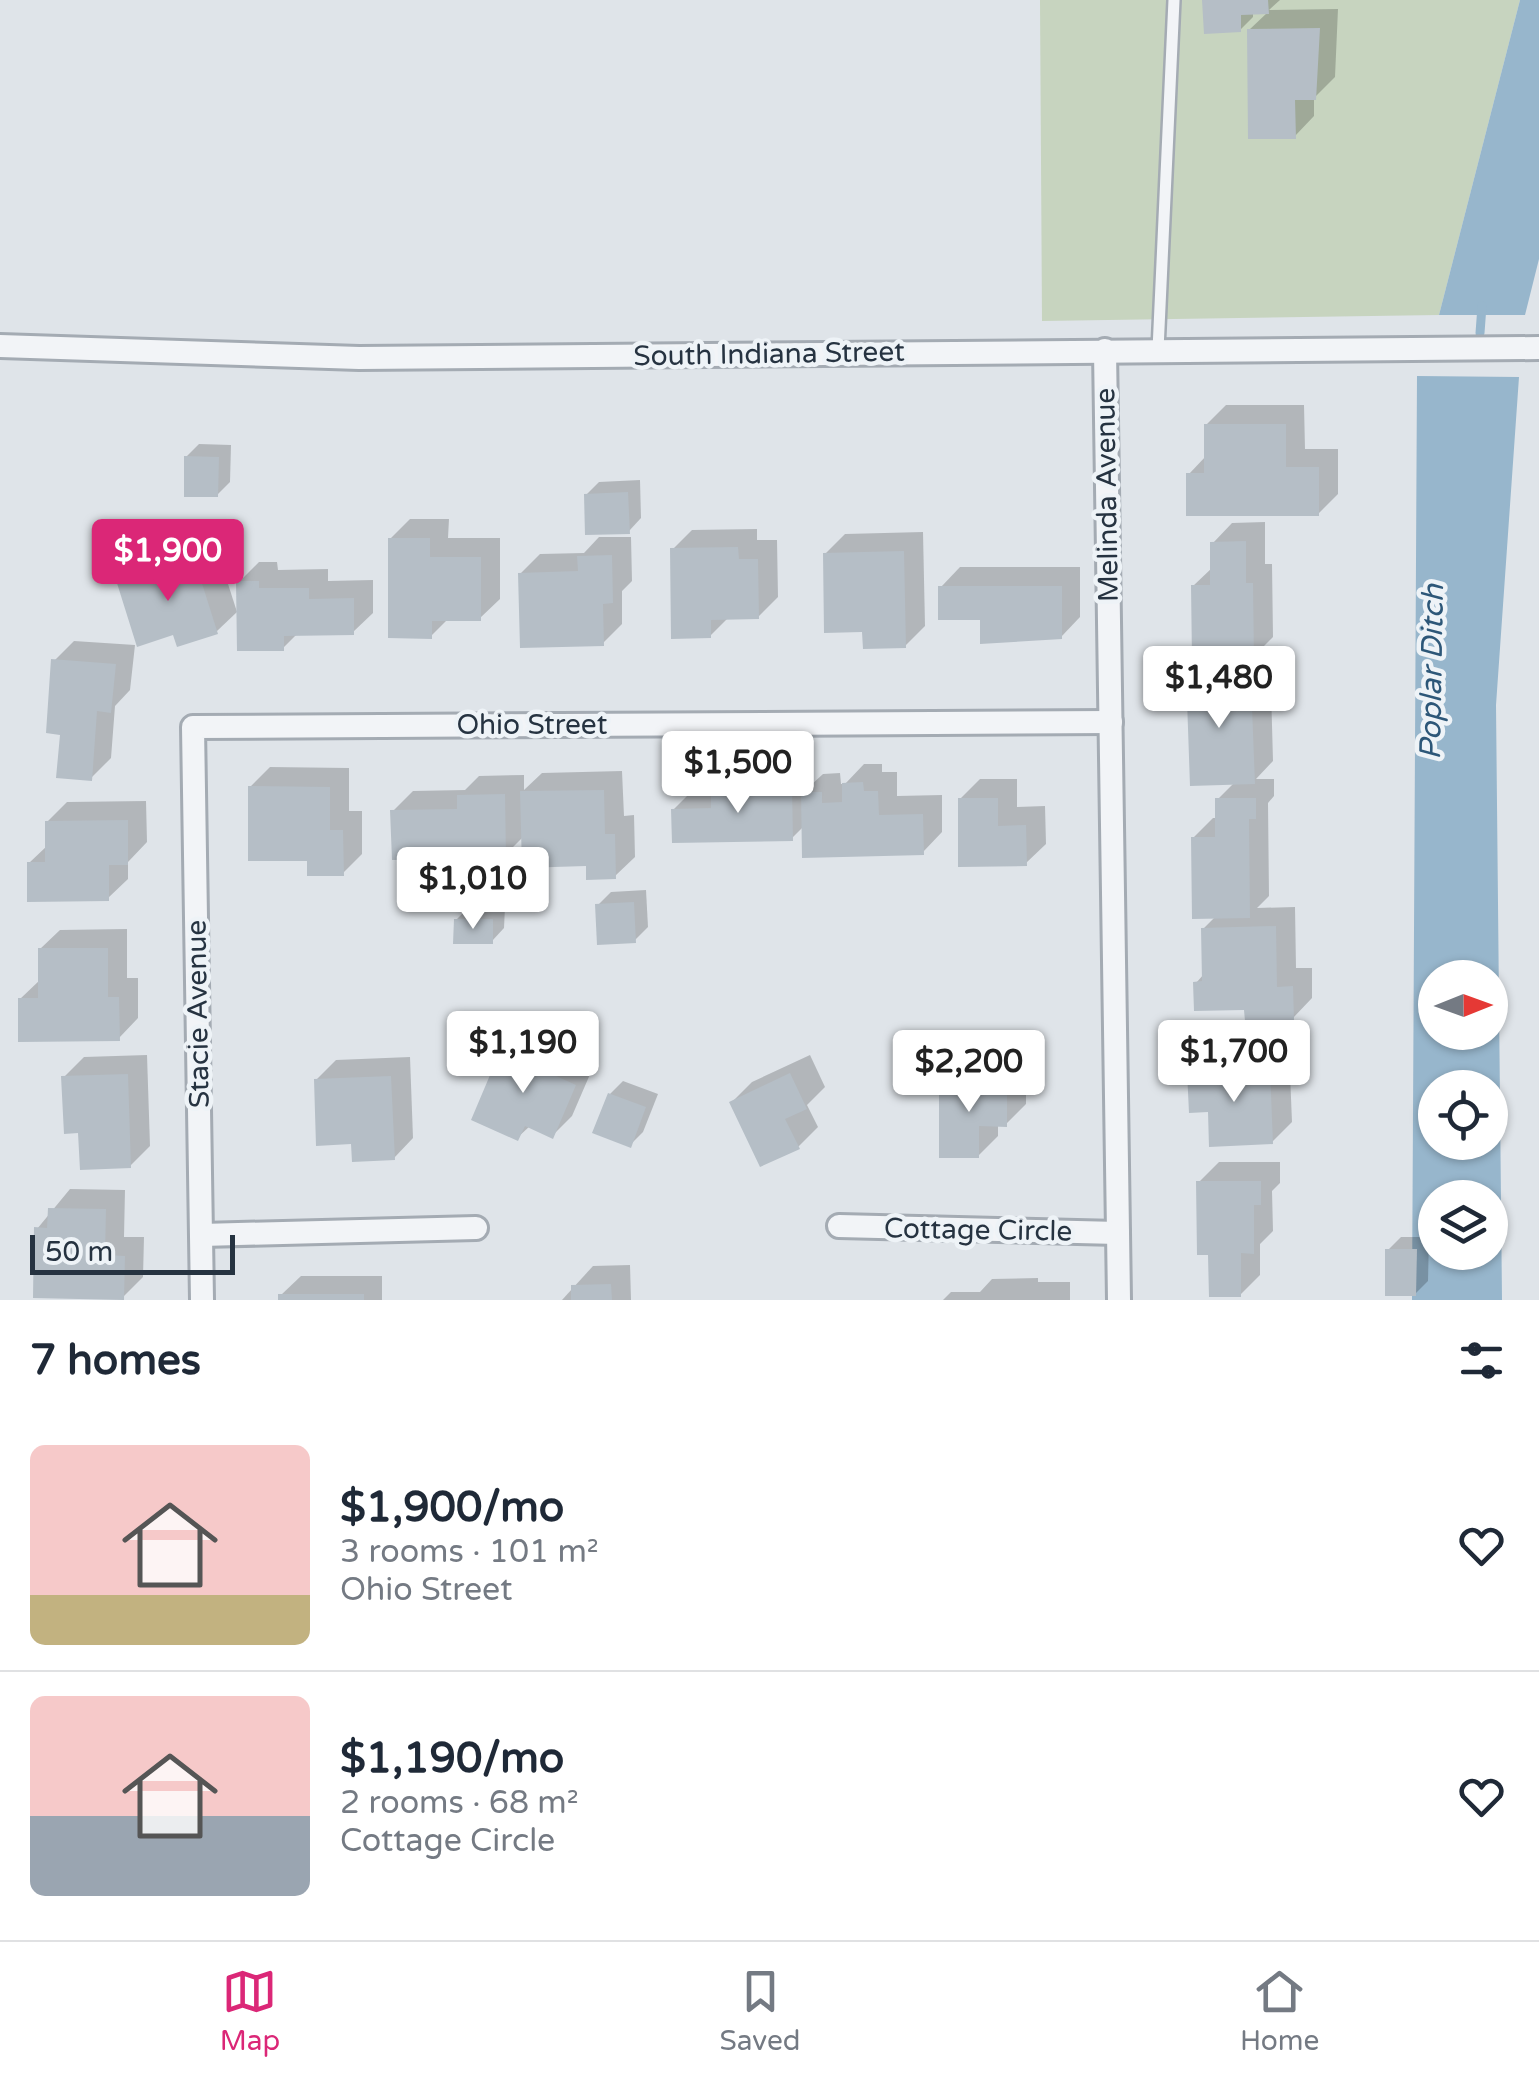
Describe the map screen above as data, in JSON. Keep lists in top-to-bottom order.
{
  "streets": {
    "street": [
      "South Indiana Street",
      "Melinda Avenue",
      "Ohio Street",
      "Stacie Avenue",
      "Cottage Circle"
    ]
  },
  "crossings": [
    ["South Indiana Street", "Melinda Avenue"],
    ["Melinda Avenue", "Ohio Street"],
    ["Melinda Avenue", "Cottage Circle"],
    ["Ohio Street", "Stacie Avenue"]
  ],
  "water": ["Poplar Ditch"],
  "scale_bar": "50 m",
  "north": "right",
  "page": {
    "price": [
      "$1,900",
      "$1,480",
      "$1,500",
      "$1,010",
      "$1,190",
      "$1,700",
      "$2,200"
    ],
    "scale": "50 m",
    "heading": "7 homes",
    "list": [
      {
        "name": "$1,900/mo",
        "note": "3 rooms · 101 m² · Ohio Street"
      },
      {
        "name": "$1,190/mo",
        "note": "2 rooms · 68 m² · Cottage Circle"
      }
    ],
    "tabs": ["Map", "Saved", "Home"]
  }
}
